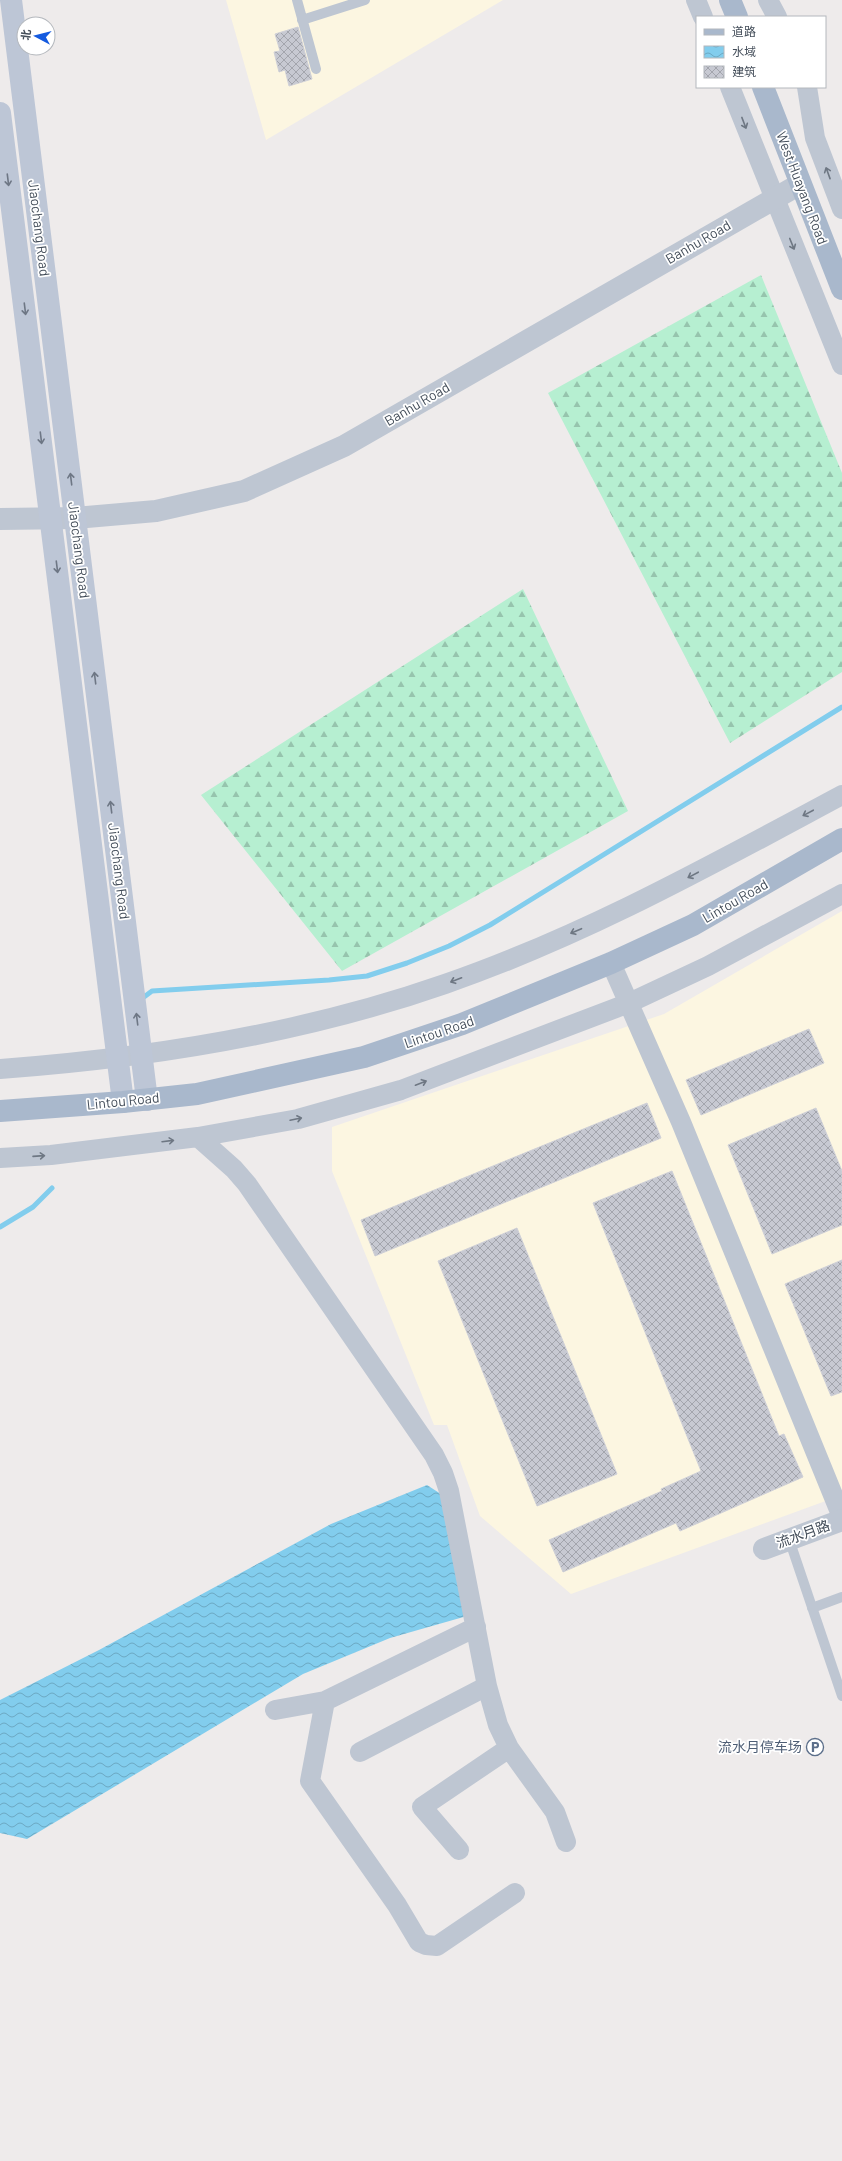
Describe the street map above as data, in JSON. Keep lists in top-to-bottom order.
{
  "streets": {
    "main road": ["West Huayang Road", "Jiaochang Road", "Lintou Road"],
    "street": ["Banhu Road", "流水月路"]
  },
  "crossings": [
    ["West Huayang Road", "Banhu Road"],
    ["Jiaochang Road", "Banhu Road"],
    ["Jiaochang Road", "Lintou Road"]
  ],
  "places": {
    "parking": ["流水月停车场"]
  },
  "legend": ["道路", "水域", "建筑"],
  "north": "left"
}
